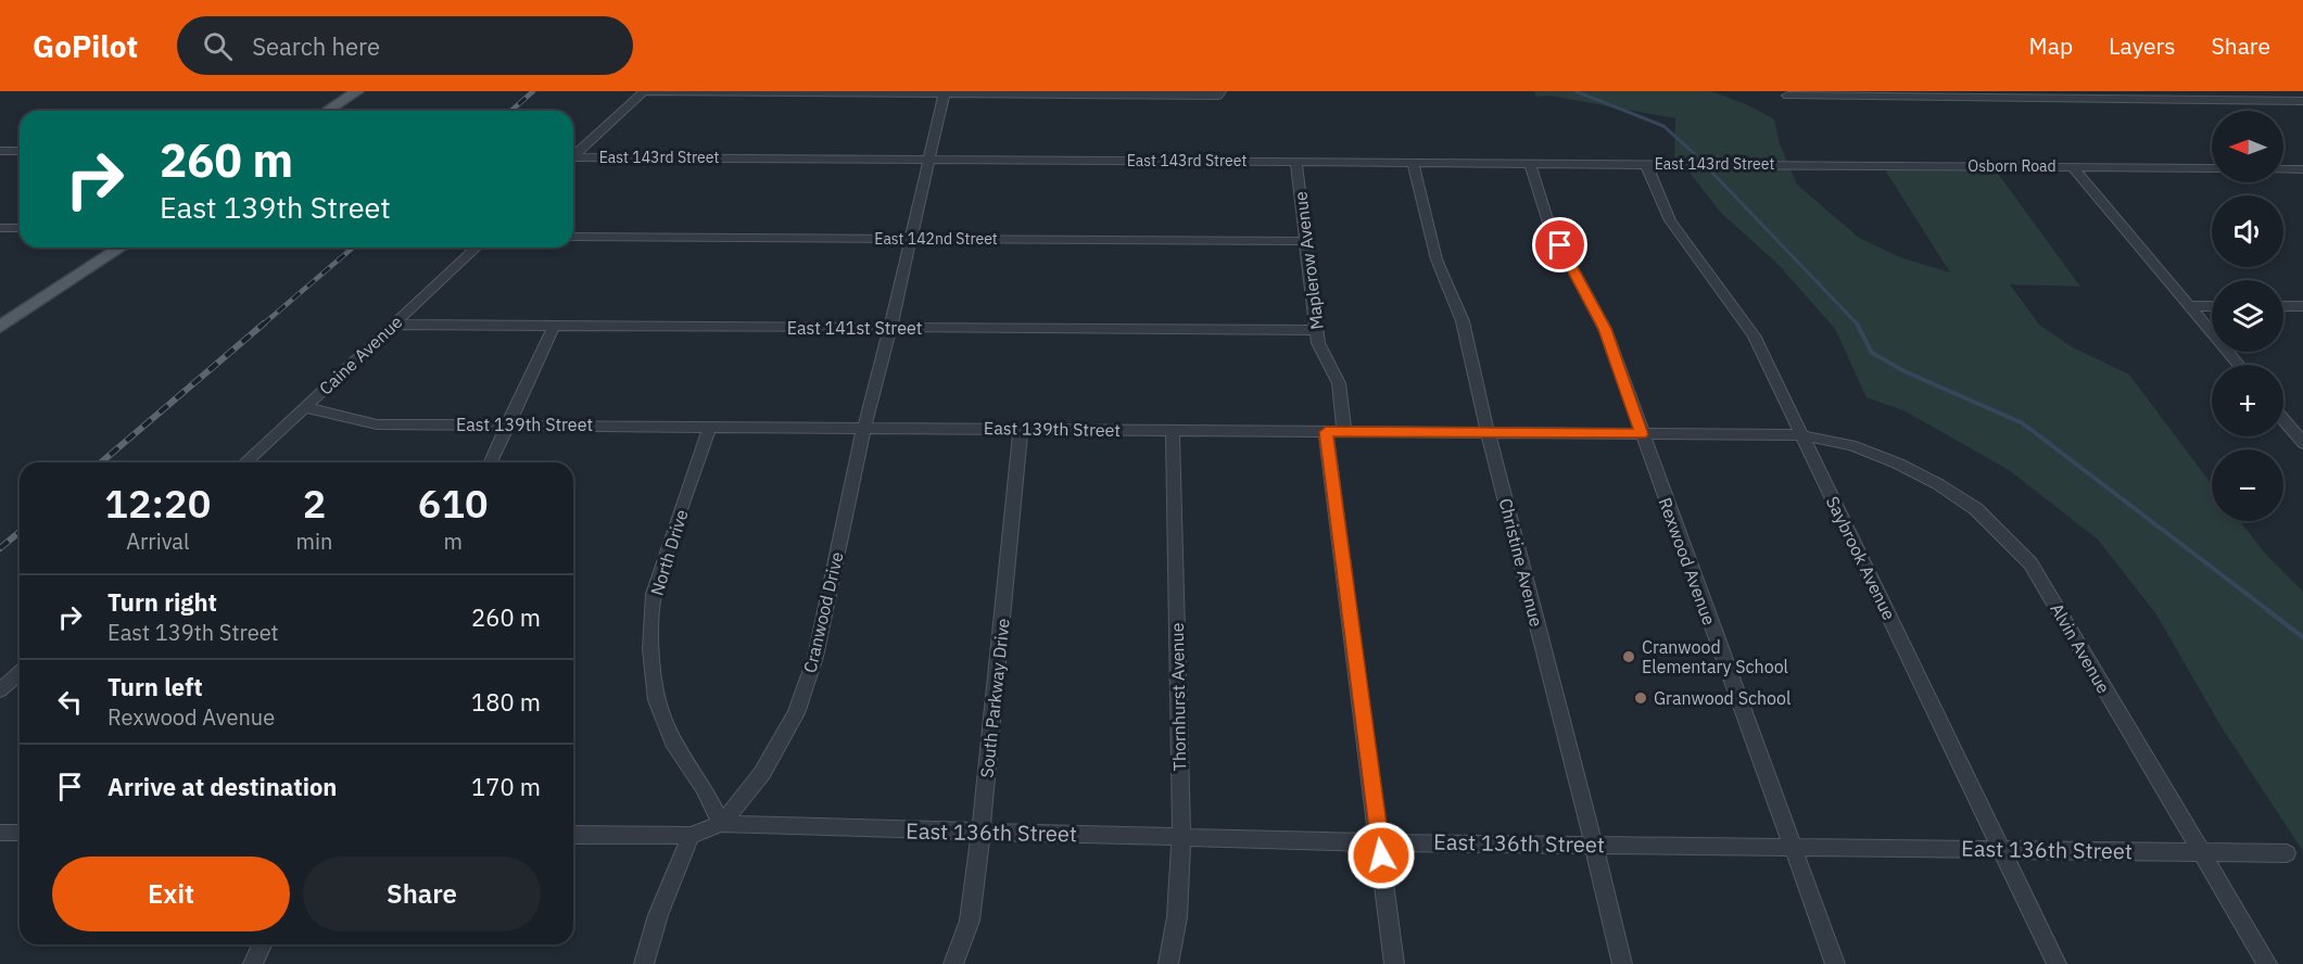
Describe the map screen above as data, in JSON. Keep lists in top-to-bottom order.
{
  "streets": {
    "street": [
      "East 143rd Street",
      "Osborn Road",
      "East 142nd Street",
      "Maplerow Avenue",
      "East 141st Street",
      "Caine Avenue",
      "East 139th Street",
      "North Drive",
      "Saybrook Avenue",
      "Rexwood Avenue",
      "Christine Avenue",
      "Cranwood Drive",
      "Alvin Avenue",
      "Thornhurst Avenue",
      "South Parkway Drive",
      "East 136th Street"
    ]
  },
  "crossings": [
    ["East 143rd Street", "Osborn Road"],
    ["East 143rd Street", "Maplerow Avenue"],
    ["East 143rd Street", "Saybrook Avenue"],
    ["East 143rd Street", "Rexwood Avenue"],
    ["East 143rd Street", "Christine Avenue"],
    ["East 143rd Street", "Cranwood Drive"],
    ["East 142nd Street", "Maplerow Avenue"],
    ["East 142nd Street", "Cranwood Drive"],
    ["Maplerow Avenue", "East 141st Street"],
    ["Maplerow Avenue", "East 139th Street"],
    ["East 141st Street", "Caine Avenue"],
    ["East 141st Street", "Cranwood Drive"],
    ["Caine Avenue", "East 139th Street"],
    ["East 139th Street", "North Drive"],
    ["East 139th Street", "Saybrook Avenue"],
    ["East 139th Street", "Rexwood Avenue"],
    ["East 139th Street", "Christine Avenue"],
    ["East 139th Street", "Cranwood Drive"],
    ["East 139th Street", "Alvin Avenue"],
    ["East 139th Street", "Thornhurst Avenue"],
    ["East 139th Street", "South Parkway Drive"],
    ["North Drive", "Cranwood Drive"],
    ["North Drive", "East 136th Street"],
    ["Saybrook Avenue", "Alvin Avenue"],
    ["Saybrook Avenue", "East 136th Street"],
    ["Rexwood Avenue", "East 136th Street"],
    ["Christine Avenue", "East 136th Street"],
    ["Cranwood Drive", "East 136th Street"],
    ["Alvin Avenue", "East 136th Street"],
    ["Thornhurst Avenue", "East 136th Street"],
    ["South Parkway Drive", "East 136th Street"]
  ],
  "places": ["Cranwood Elementary School", "Granwood School"],
  "north": "left",
  "page": {
    "header": "GoPilot",
    "search": "Search here",
    "nav": ["Map", "Layers", "Share"],
    "map_buttons": ["+", "−"],
    "turn": ["260 m", "East 139th Street"],
    "eta": [
      "12:20",
      "Arrival",
      "2",
      "min",
      "610",
      "m"
    ],
    "list": [
      {
        "name": "Turn right",
        "note": "East 139th Street",
        "value": "260 m"
      },
      {
        "name": "Turn left",
        "note": "Rexwood Avenue",
        "value": "180 m"
      },
      {
        "name": "Arrive at destination",
        "value": "170 m"
      }
    ],
    "buttons": ["Exit", "Share"]
  }
}
